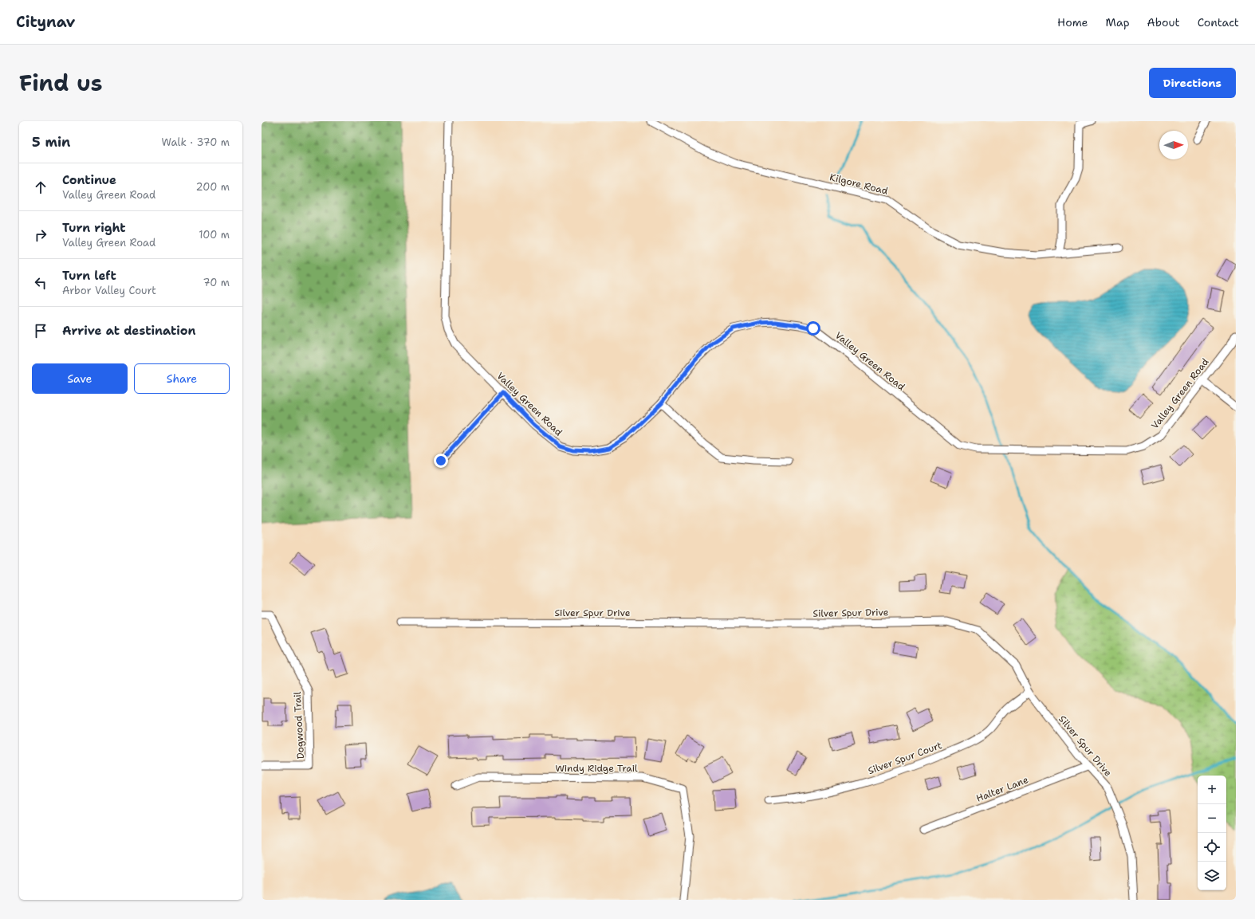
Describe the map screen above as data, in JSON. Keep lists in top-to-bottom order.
{
  "streets": {
    "street": [
      "Kilgore Road",
      "Valley Green Road",
      "Silver Spur Drive",
      "Dogwood Trail",
      "Silver Spur Court",
      "Windy Ridge Trail",
      "Halter Lane"
    ]
  },
  "crossings": [
    ["Silver Spur Drive", "Silver Spur Court"],
    ["Silver Spur Drive", "Halter Lane"]
  ],
  "north": "right",
  "page": {
    "header": "Citynav",
    "nav": [
      "Home",
      "Map",
      "About",
      "Contact"
    ],
    "title": "Find us",
    "buttons": [
      "Directions",
      ["Save", "Share"]
    ],
    "heading": ["5 min", "Walk · 370 m"],
    "list": [
      ["Continue", "Valley Green Road", "200 m"],
      ["Turn right", "Valley Green Road", "100 m"],
      ["Turn left", "Arbor Valley Court", "70 m"],
      "Arrive at destination"
    ],
    "map_buttons": ["+", "−"]
  }
}
